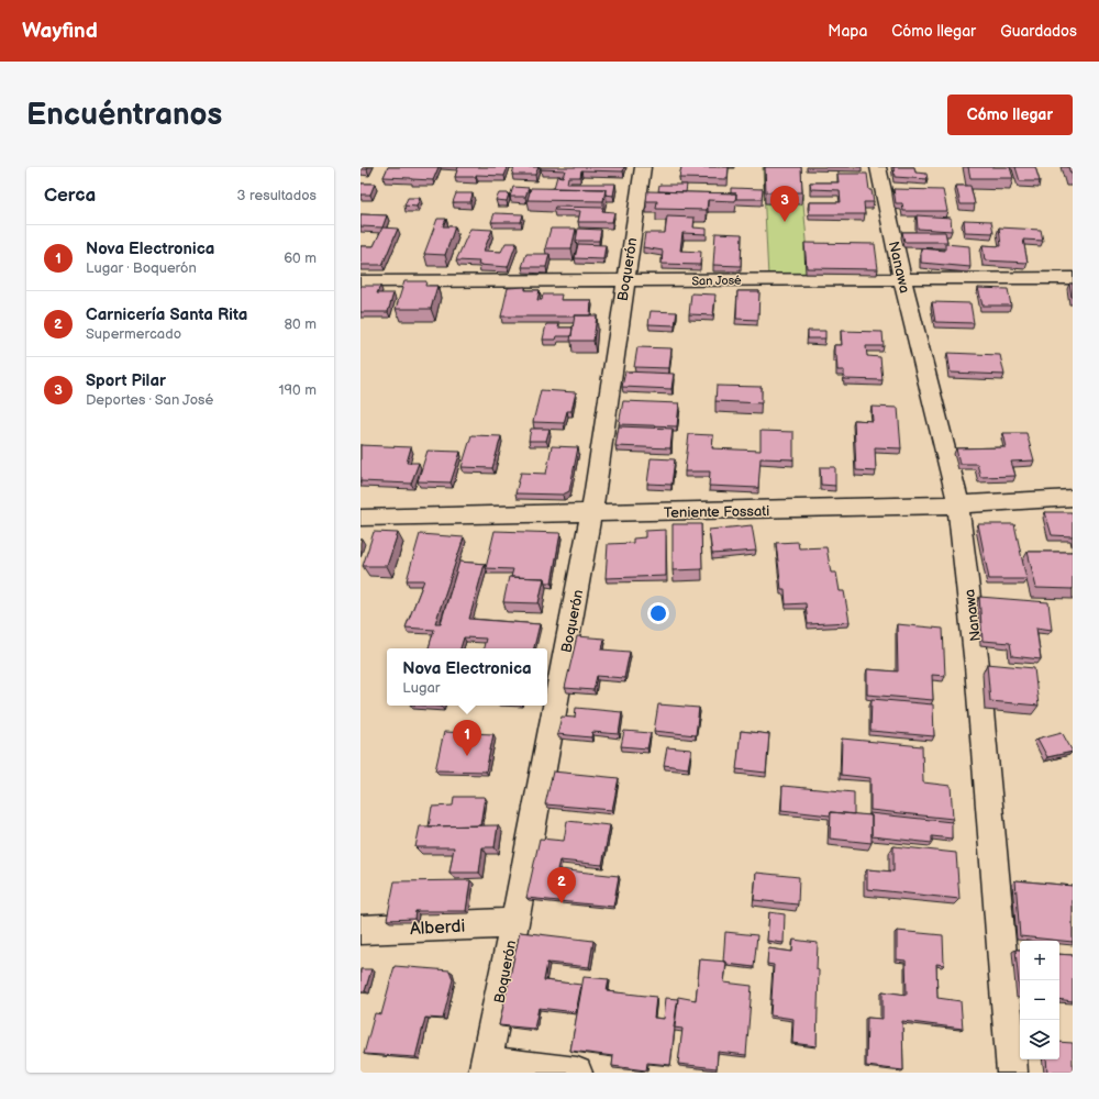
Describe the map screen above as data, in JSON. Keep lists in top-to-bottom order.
{
  "streets": {
    "street": [
      "Nanawa",
      "Boquerón",
      "San José",
      "Teniente Fossati",
      "Alberdi"
    ]
  },
  "crossings": [
    ["Nanawa", "San José"],
    ["Nanawa", "Teniente Fossati"],
    ["Boquerón", "San José"],
    ["Boquerón", "Teniente Fossati"],
    ["Boquerón", "Alberdi"]
  ],
  "page": {
    "header": "Wayfind",
    "nav": ["Mapa", "Cómo llegar", "Guardados"],
    "buttons": "Cómo llegar",
    "title": "Encuéntranos",
    "heading": ["Cerca", "3 resultados"],
    "pins": ["3", "1", "2"],
    "list": [
      {
        "mark": "1",
        "name": "Nova Electronica",
        "note": "Lugar · Boquerón",
        "value": "60 m"
      },
      {
        "mark": "2",
        "name": "Carnicería Santa Rita",
        "note": "Supermercado",
        "value": "80 m"
      },
      {
        "mark": "3",
        "name": "Sport Pilar",
        "note": "Deportes · San José",
        "value": "190 m"
      }
    ],
    "popup": ["Nova Electronica", "Lugar"],
    "map_buttons": ["+", "−"]
  }
}
